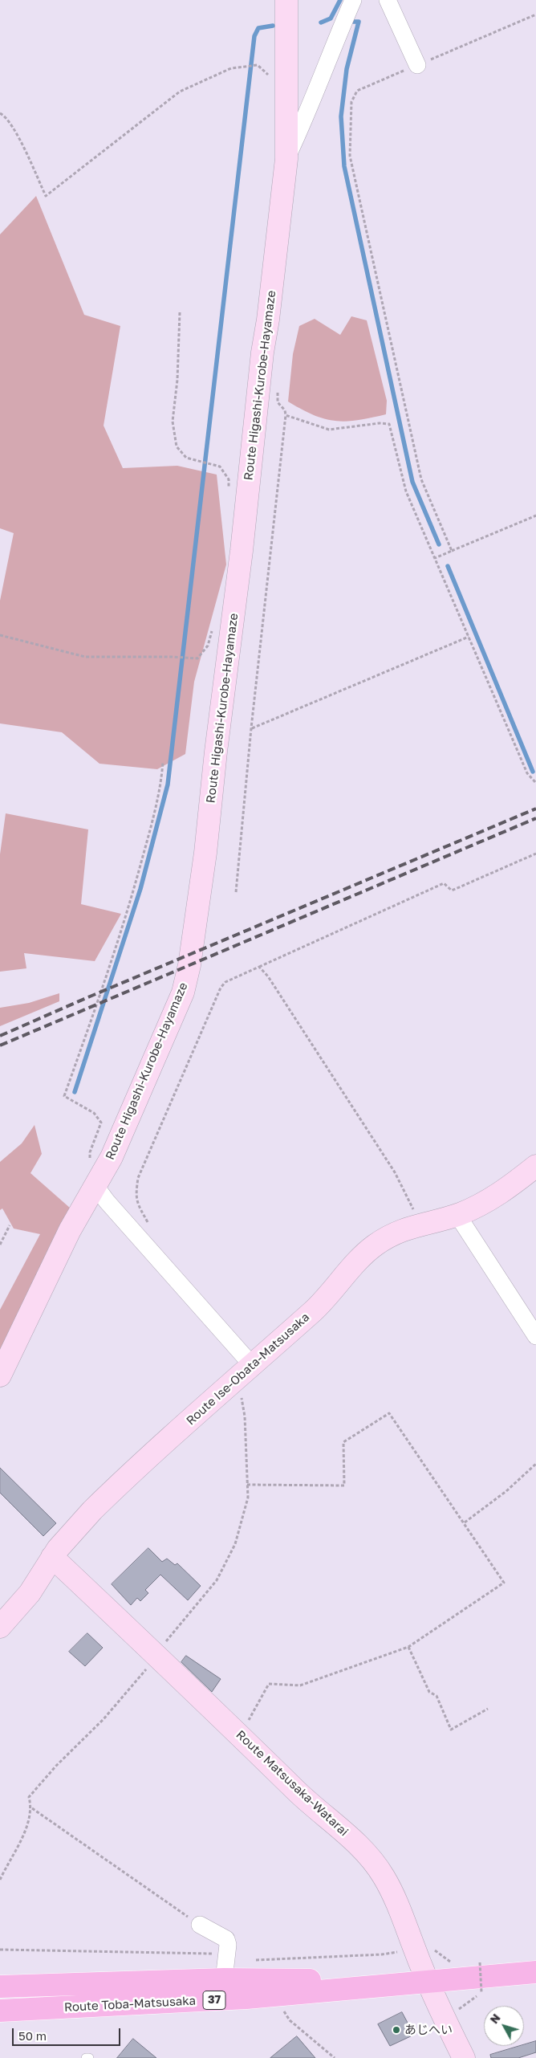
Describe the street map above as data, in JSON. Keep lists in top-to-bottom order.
{
  "streets": {
    "main road": [
      "Route Higashi-Kurobe-Hayamaze",
      "Route Ise-Obata-Matsusaka",
      "Route Matsusaka-Watarai",
      "37",
      "Route Toba-Matsusaka"
    ]
  },
  "crossings": [
    ["Route Ise-Obata-Matsusaka", "Route Matsusaka-Watarai"],
    ["Route Matsusaka-Watarai", "Route Toba-Matsusaka"]
  ],
  "places": ["あじへい"],
  "scale_bar": "50 m",
  "north": "top left"
}
